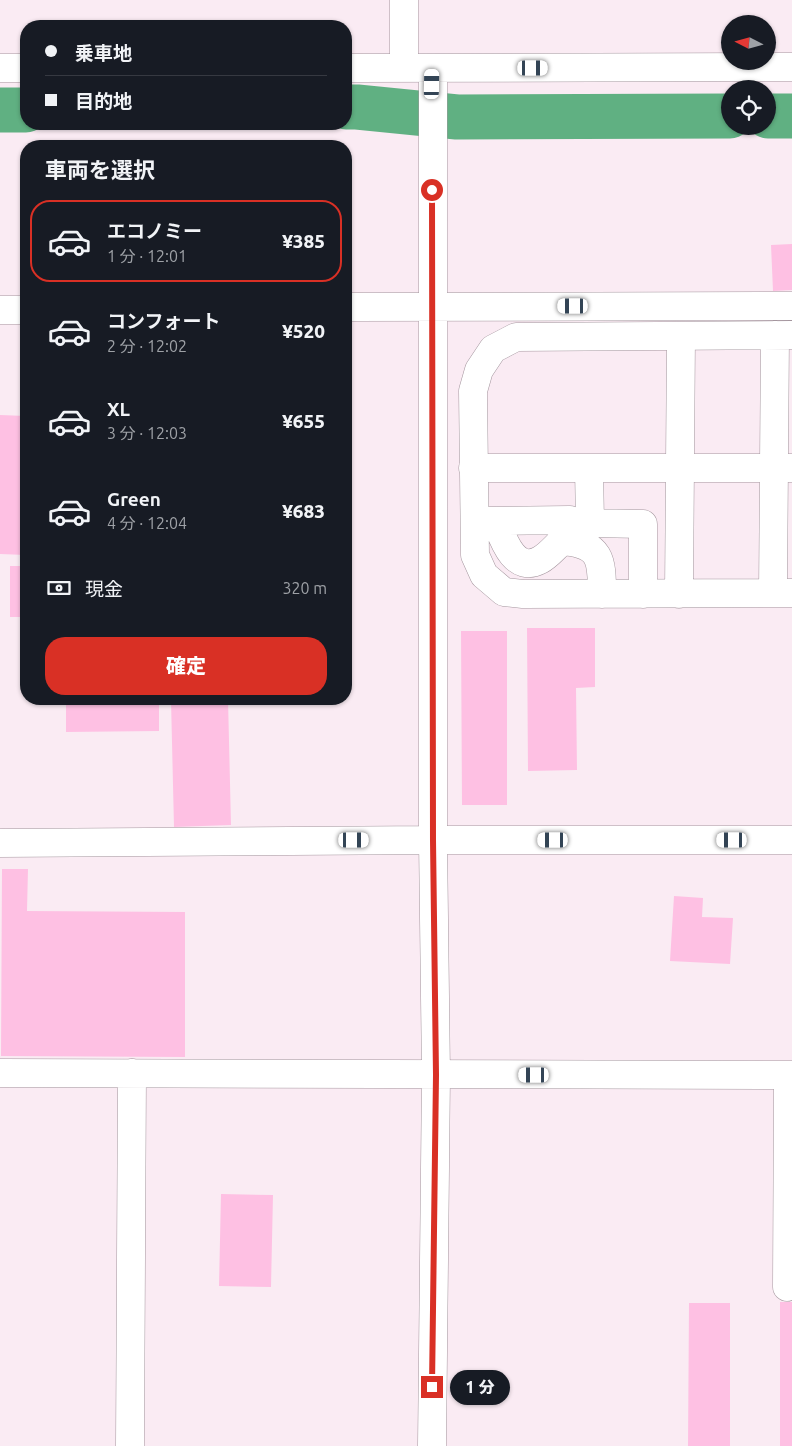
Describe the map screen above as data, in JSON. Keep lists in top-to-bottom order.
{
  "north": "left",
  "page": {
    "banner": ["乗車地", "目的地"],
    "heading": "車両を選択",
    "list": [
      {
        "name": "エコノミー",
        "note": "1 分 · 12:01",
        "value": "¥385"
      },
      {
        "name": "コンフォート",
        "note": "2 分 · 12:02",
        "value": "¥520"
      },
      {
        "name": "XL",
        "note": "3 分 · 12:03",
        "value": "¥655"
      },
      {
        "name": "Green",
        "note": "4 分 · 12:04",
        "value": "¥683"
      }
    ],
    "pay": ["現金", "320 m"],
    "buttons": "確定",
    "bubble": "1 分"
  }
}
